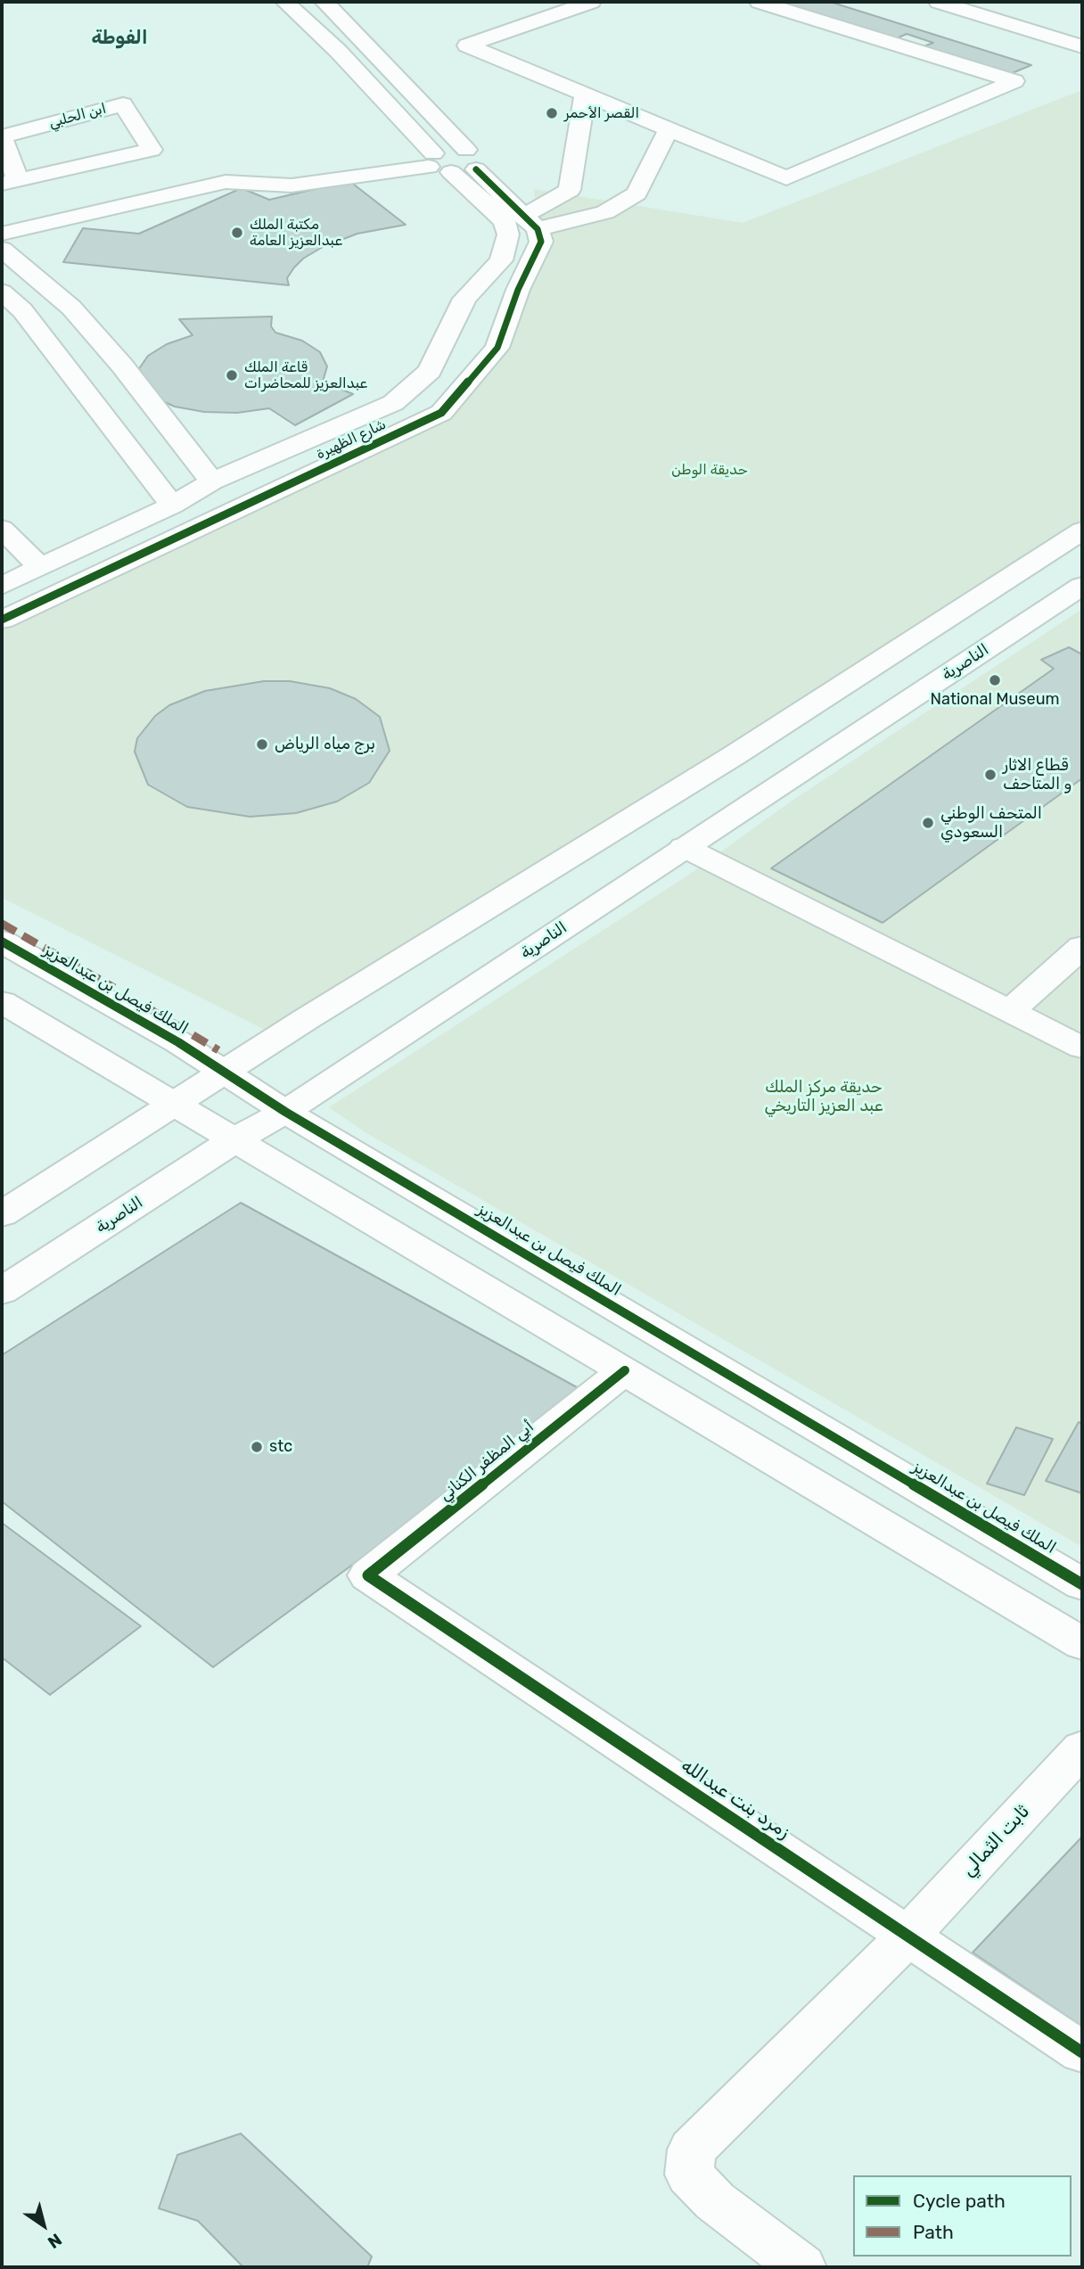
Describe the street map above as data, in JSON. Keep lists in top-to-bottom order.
{
  "streets": {
    "street": [
      "ابن الحلبي",
      "شارع الظهيرة",
      "الناصرية",
      "الملك فيصل بن عبدالعزيز",
      "أبي المظفر الكناني",
      "زمرد بنت عبدالله",
      "ثابت الثمالي"
    ]
  },
  "crossings": [
    ["الناصرية", "الملك فيصل بن عبدالعزيز"],
    ["أبي المظفر الكناني", "زمرد بنت عبدالله"],
    ["زمرد بنت عبدالله", "ثابت الثمالي"]
  ],
  "districts": ["الفوطة"],
  "parks": ["حديقة الوطن", "حديقة مركز الملك عبد العزيز التاريخي"],
  "places": [
    "القصر الأحمر",
    "مكتبة الملك عبدالعزيز العامة",
    "قاعة الملك عبدالعزيز للمحاضرات",
    "National Museum",
    "برج مياه الرياض",
    "قطاع الاثار و المتاحف",
    "المتحف الوطني السعودي",
    "stc"
  ],
  "legend": ["Cycle path", "Path"],
  "north": "bottom right"
}
